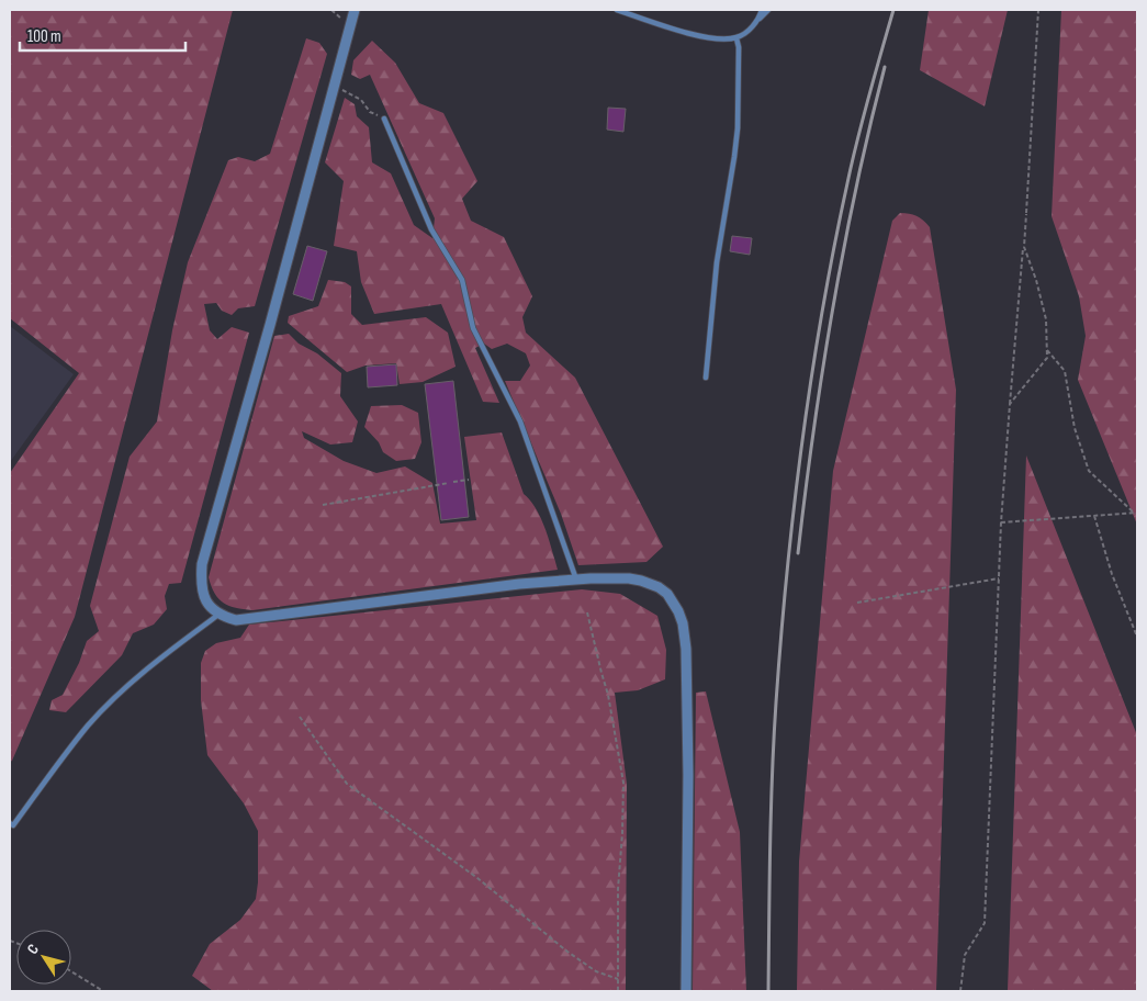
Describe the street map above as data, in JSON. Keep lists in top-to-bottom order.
{
  "scale_bar": "100 m",
  "north": "top left"
}
